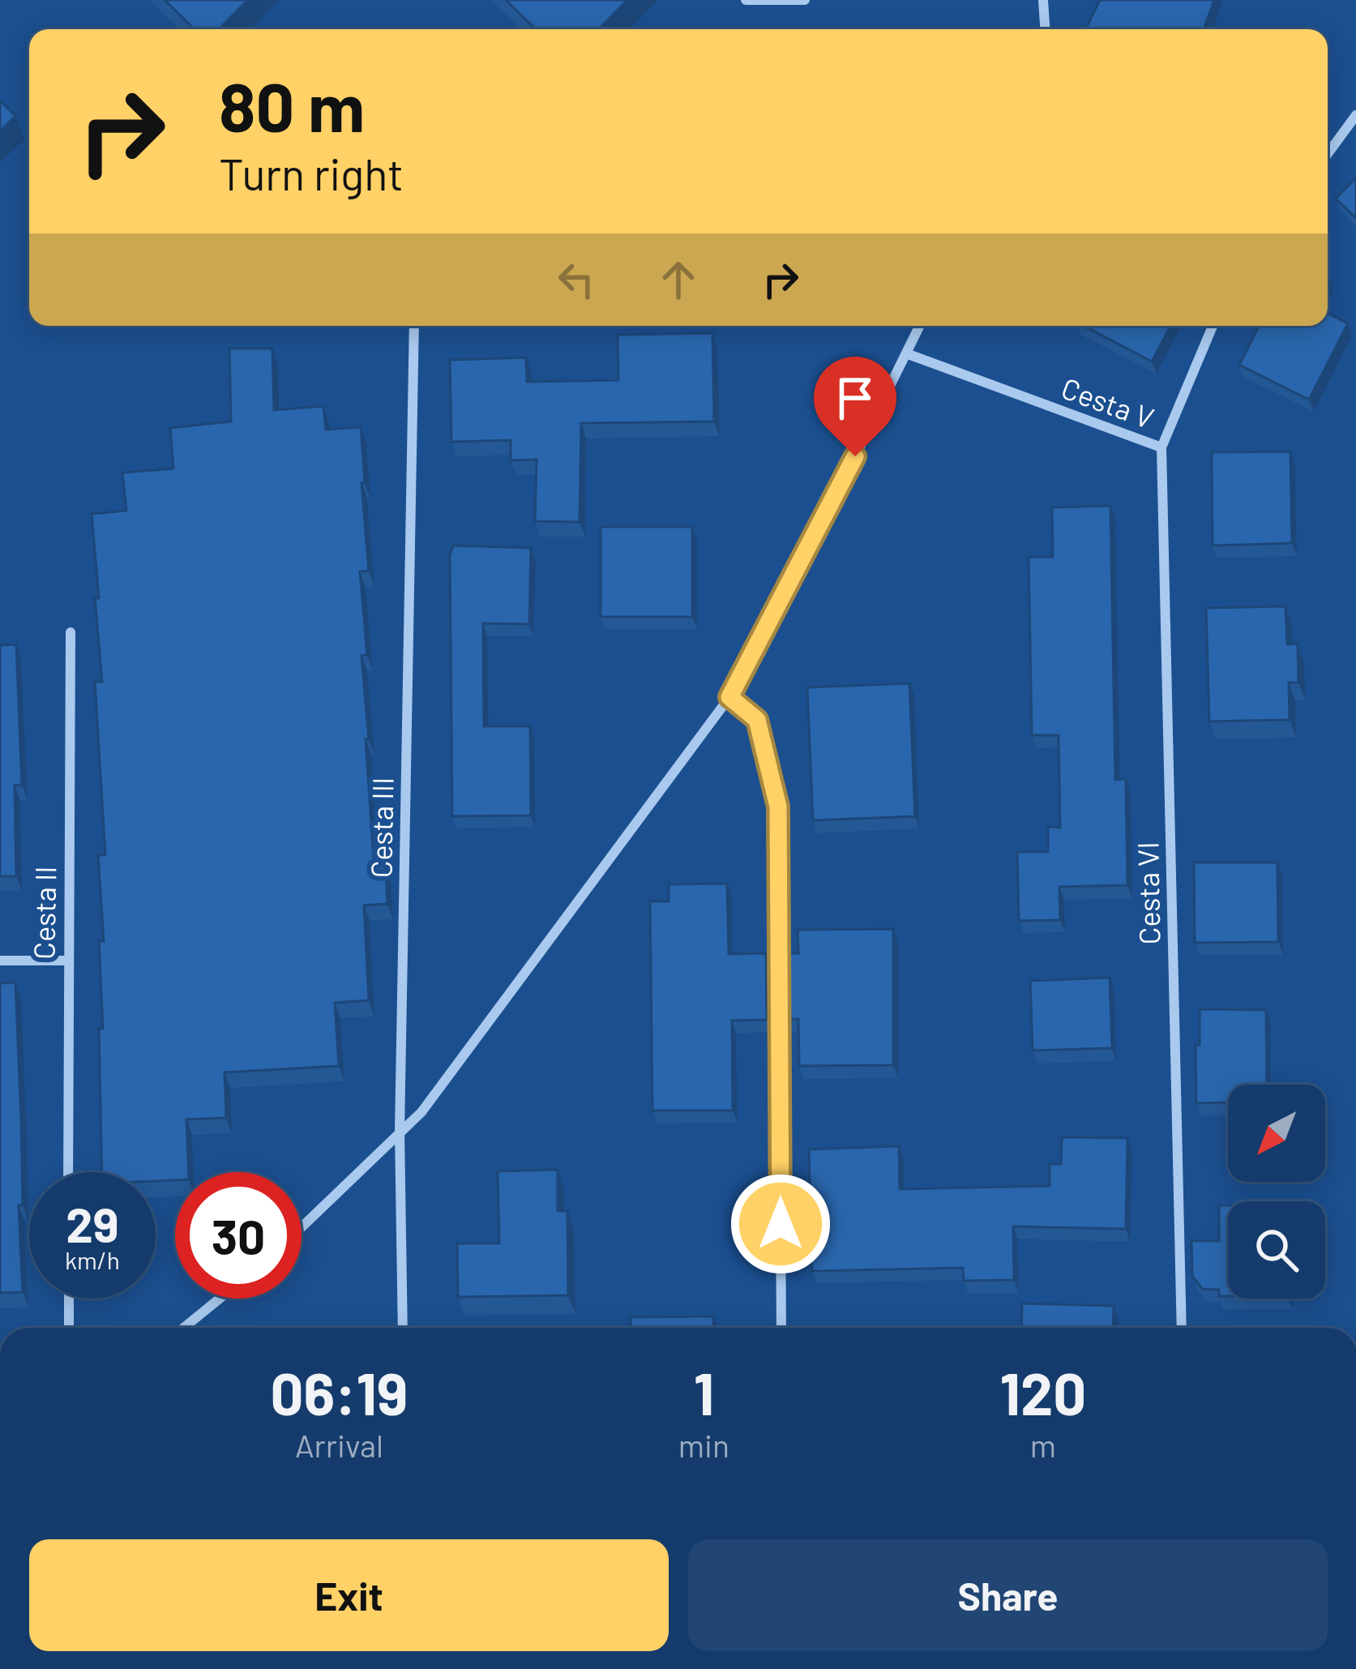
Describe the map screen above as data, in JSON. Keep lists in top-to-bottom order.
{
  "streets": {
    "street": [
      "Cesta V",
      "Cesta III",
      "Cesta VI",
      "Cesta II"
    ]
  },
  "crossings": [
    ["Cesta V", "Cesta VI"]
  ],
  "north": "bottom left",
  "page": {
    "turn": ["80 m", "Turn right"],
    "speed": "29 km/h",
    "limit": "30",
    "eta": [
      "06:19",
      "Arrival",
      "1",
      "min",
      "120",
      "m"
    ],
    "buttons": ["Exit", "Share"]
  }
}
